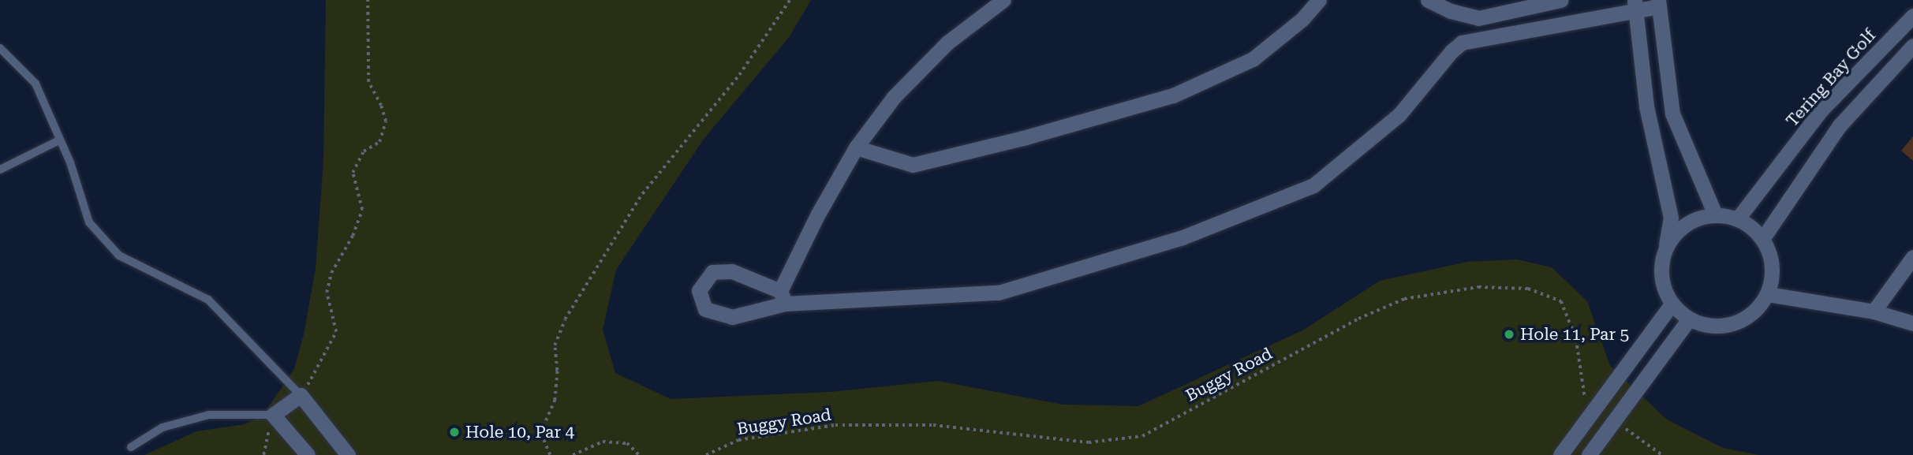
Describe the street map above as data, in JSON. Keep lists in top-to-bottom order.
{
  "streets": {
    "street": ["Tering Bay Golf"],
    "path": ["Buggy Road"]
  },
  "places": ["Hole 11, Par 5", "Hole 10, Par 4"]
}
